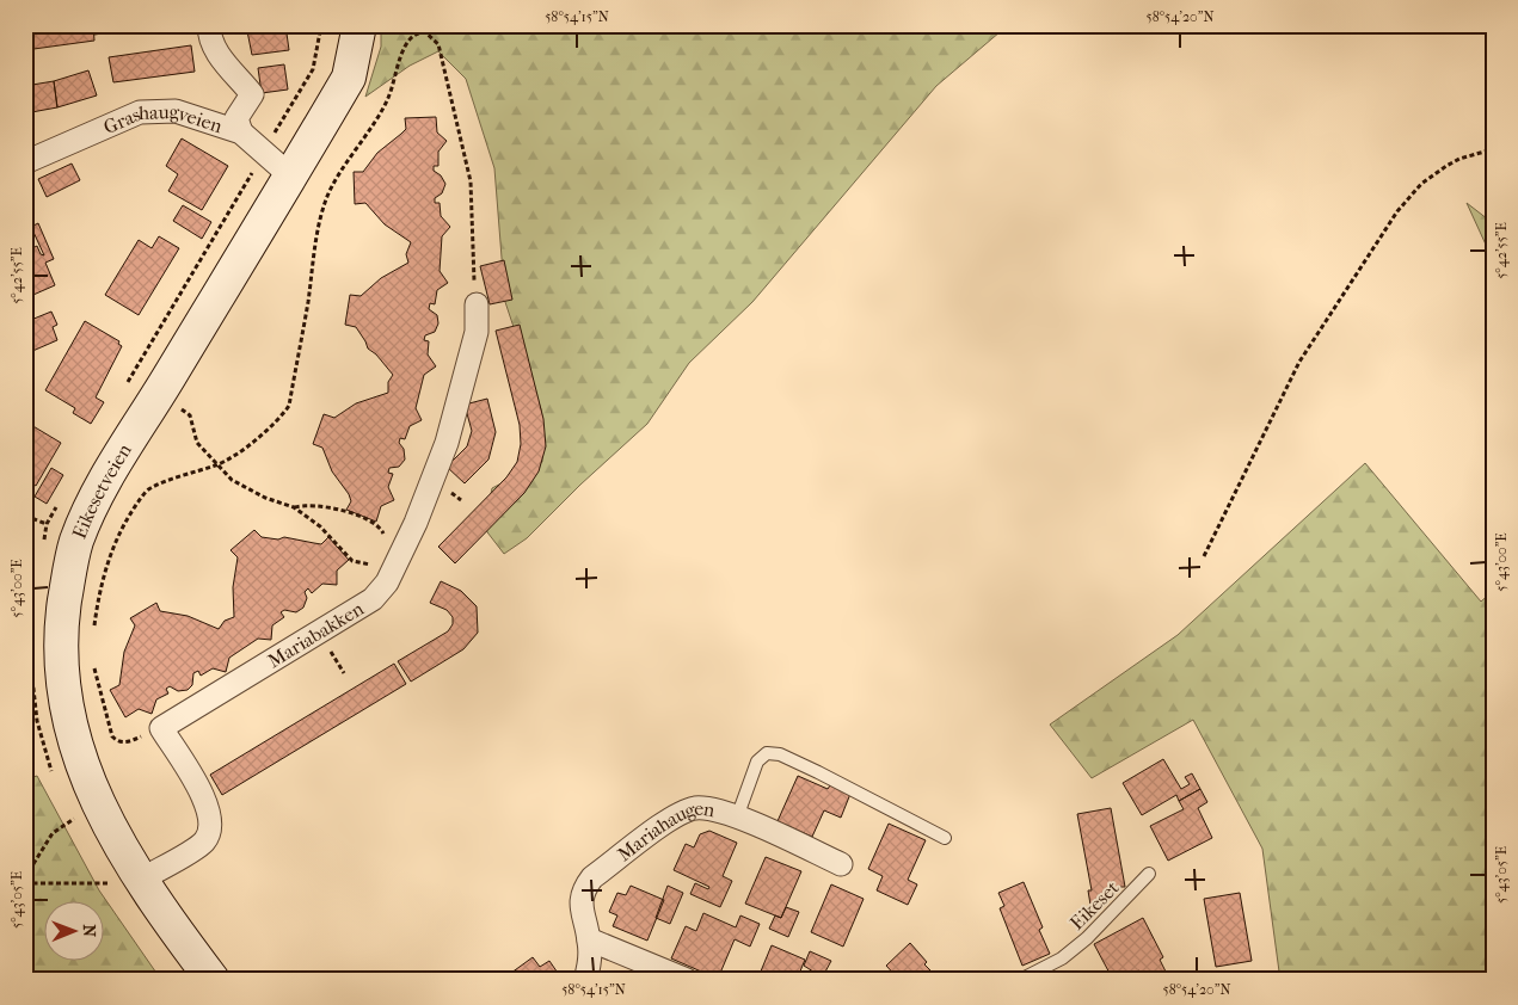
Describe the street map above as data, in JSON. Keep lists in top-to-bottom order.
{
  "streets": {
    "main road": ["Eikesetveien"],
    "street": ["Grashaugveien", "Mariabakken", "Mariahaugen"],
    "lane": ["Eikeset"]
  },
  "crossings": [
    ["Grashaugveien", "Eikesetveien"]
  ],
  "north": "right",
  "coordinates": [
    "58°54'15\"N",
    "58°54'20\"N",
    "5°42'55\"E",
    "5°43'00\"E",
    "5°43'05\"E"
  ]
}
